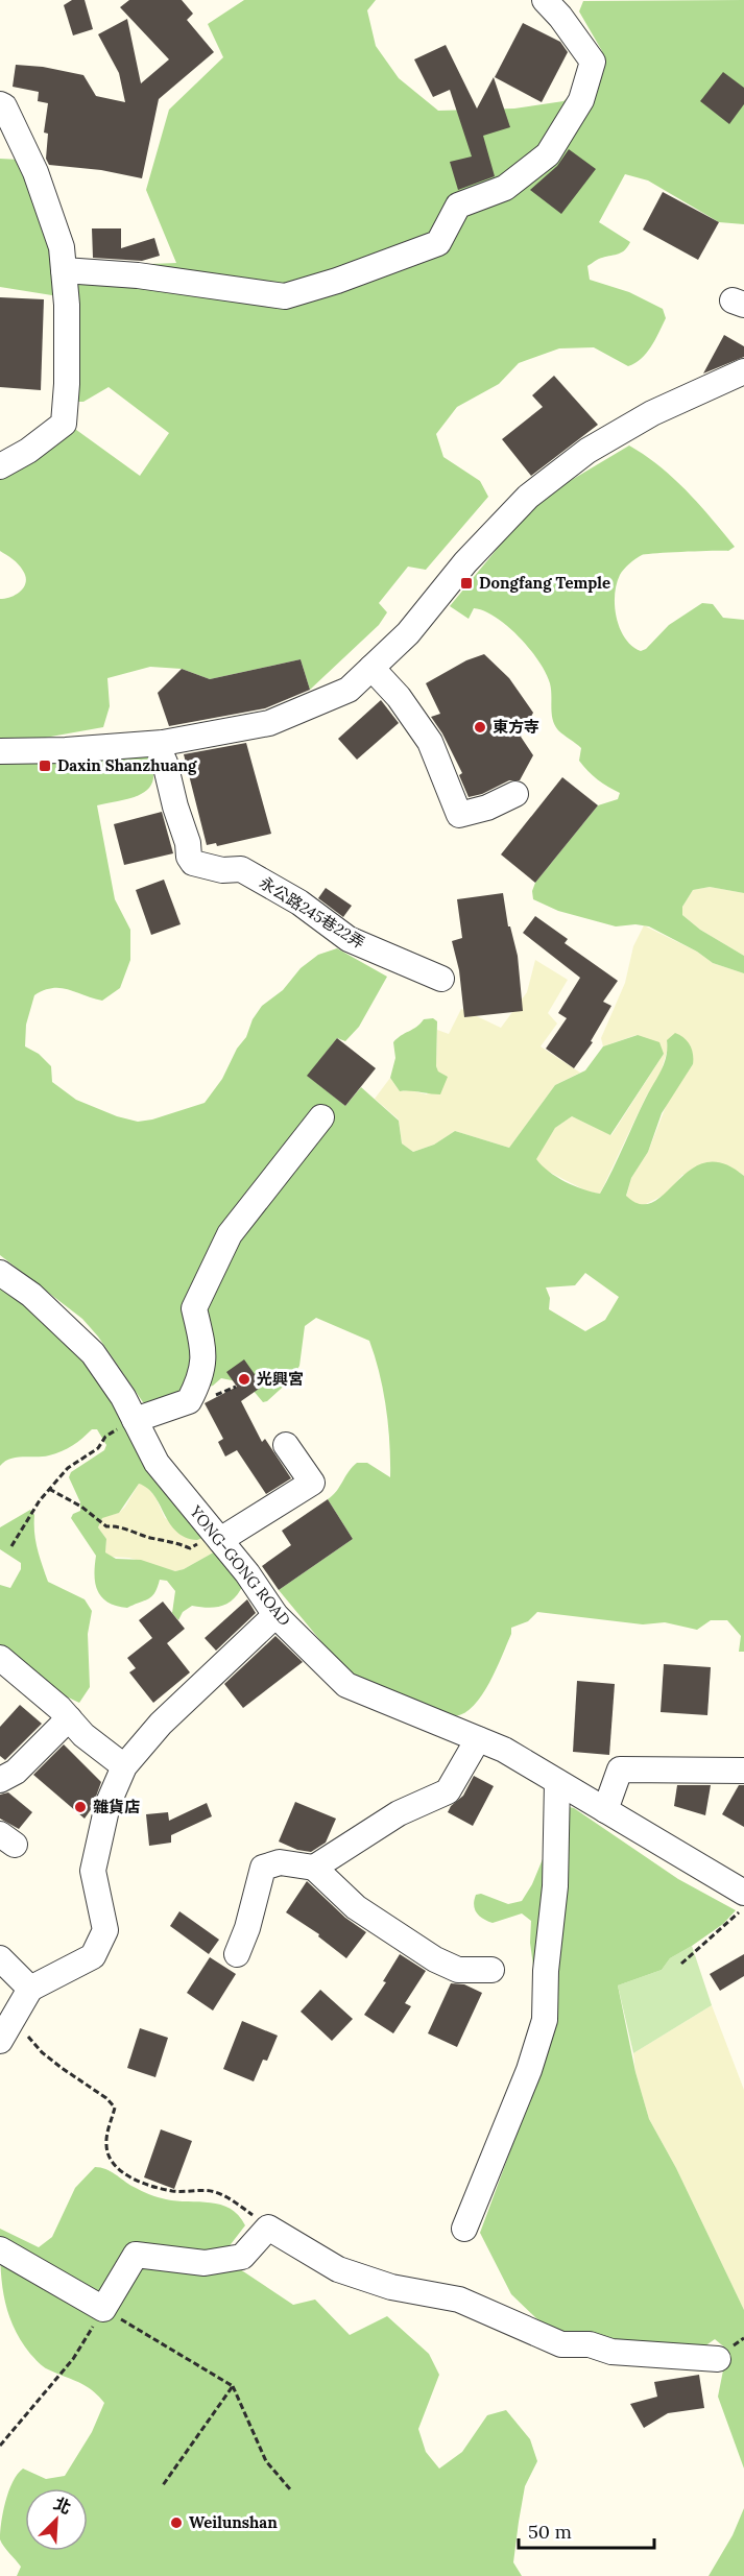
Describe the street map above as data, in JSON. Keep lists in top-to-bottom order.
{
  "streets": {
    "lane": ["永公路245巷22弄", "YONG-GONG ROAD"]
  },
  "places": {
    "transit": ["Dongfang Temple", "Daxin Shanzhuang"],
    "other": [
      "東方寺",
      "光興宮",
      "雜貨店",
      "Weilunshan"
    ]
  },
  "scale_bar": "50 m",
  "north": "top right"
}
